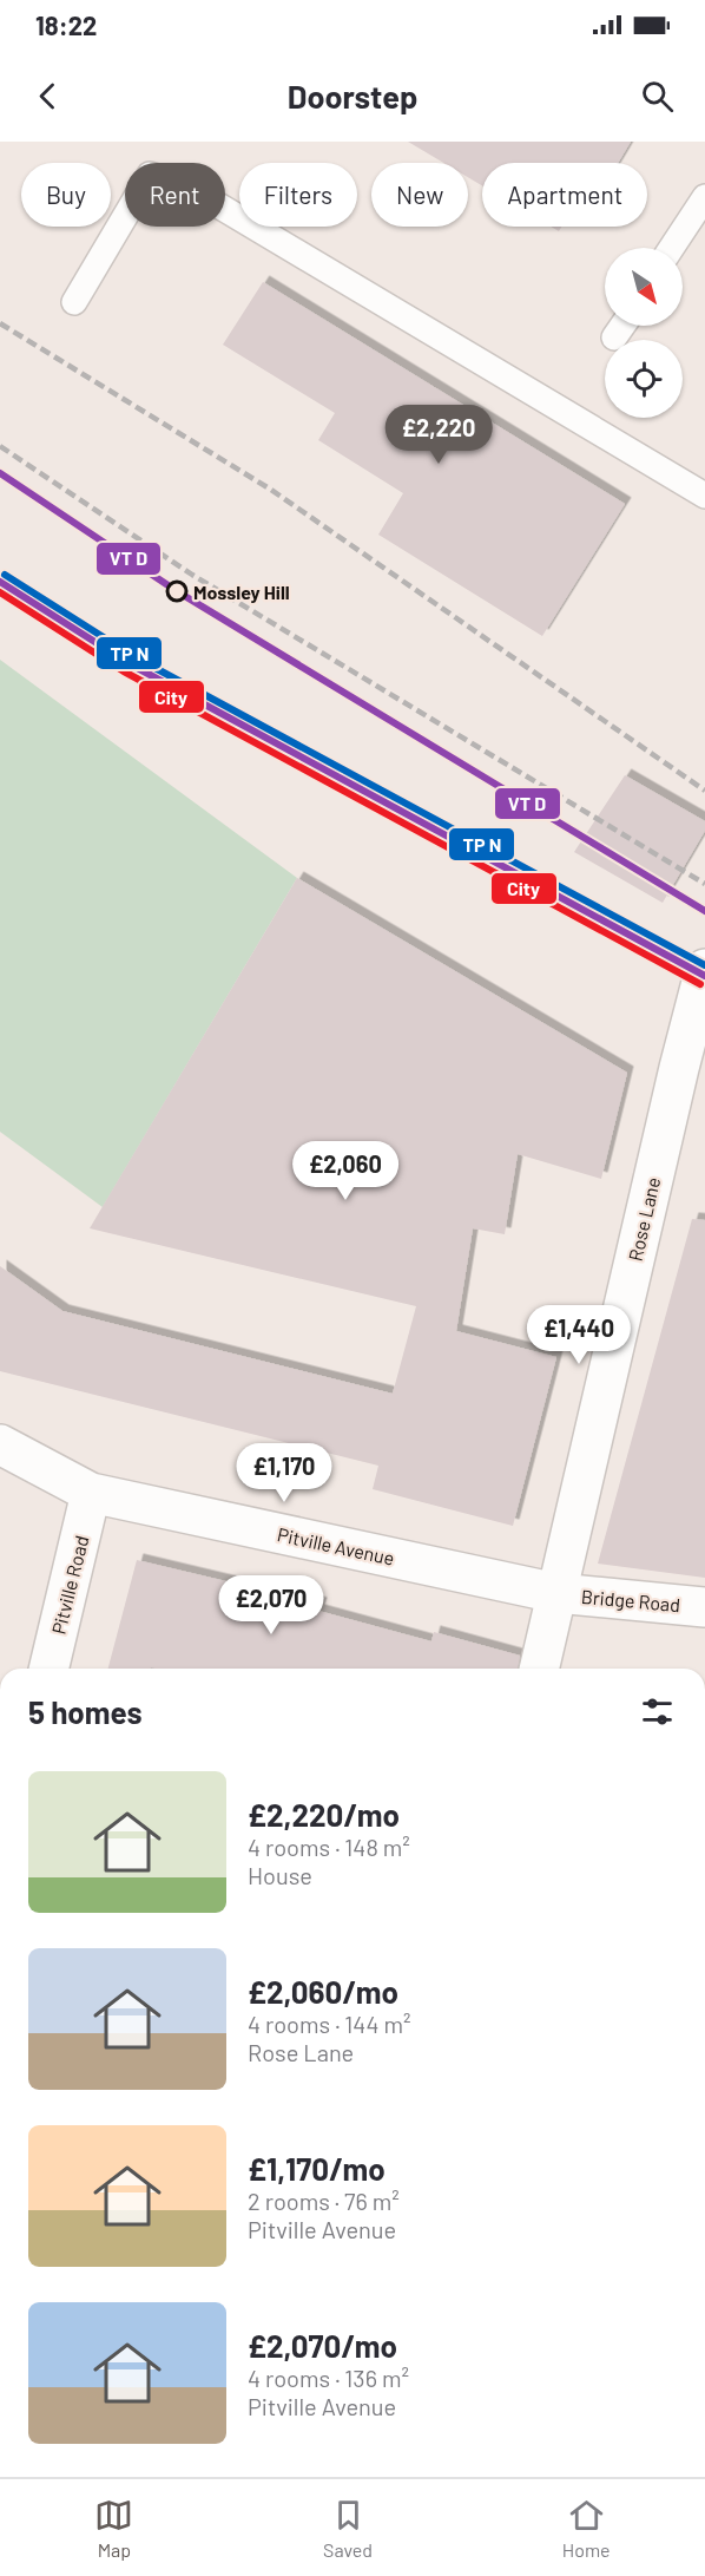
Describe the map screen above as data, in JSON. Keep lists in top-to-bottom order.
{
  "streets": {
    "street": [
      "Rose Lane",
      "Pitville Avenue",
      "Pitville Road",
      "Bridge Road"
    ]
  },
  "crossings": [
    ["Rose Lane", "Pitville Avenue"],
    ["Rose Lane", "Bridge Road"],
    ["Pitville Avenue", "Pitville Road"],
    ["Pitville Avenue", "Bridge Road"]
  ],
  "places": ["Mossley Hill"],
  "lines": ["transit line City"],
  "north": "bottom right",
  "page": {
    "status": "18:22",
    "header": "Doorstep",
    "chip": [
      "Buy",
      "Rent",
      "Filters",
      "New",
      "Apartment"
    ],
    "price": [
      "£2,220",
      "£2,060",
      "£1,440",
      "£1,170",
      "£2,070"
    ],
    "heading": "5 homes",
    "list": [
      {
        "name": "£2,220/mo",
        "note": "4 rooms · 148 m² · House"
      },
      {
        "name": "£2,060/mo",
        "note": "4 rooms · 144 m² · Rose Lane"
      },
      {
        "name": "£1,170/mo",
        "note": "2 rooms · 76 m² · Pitville Avenue"
      },
      {
        "name": "£2,070/mo",
        "note": "4 rooms · 136 m² · Pitville Avenue"
      }
    ],
    "tabs": ["Map", "Saved", "Home"]
  }
}
